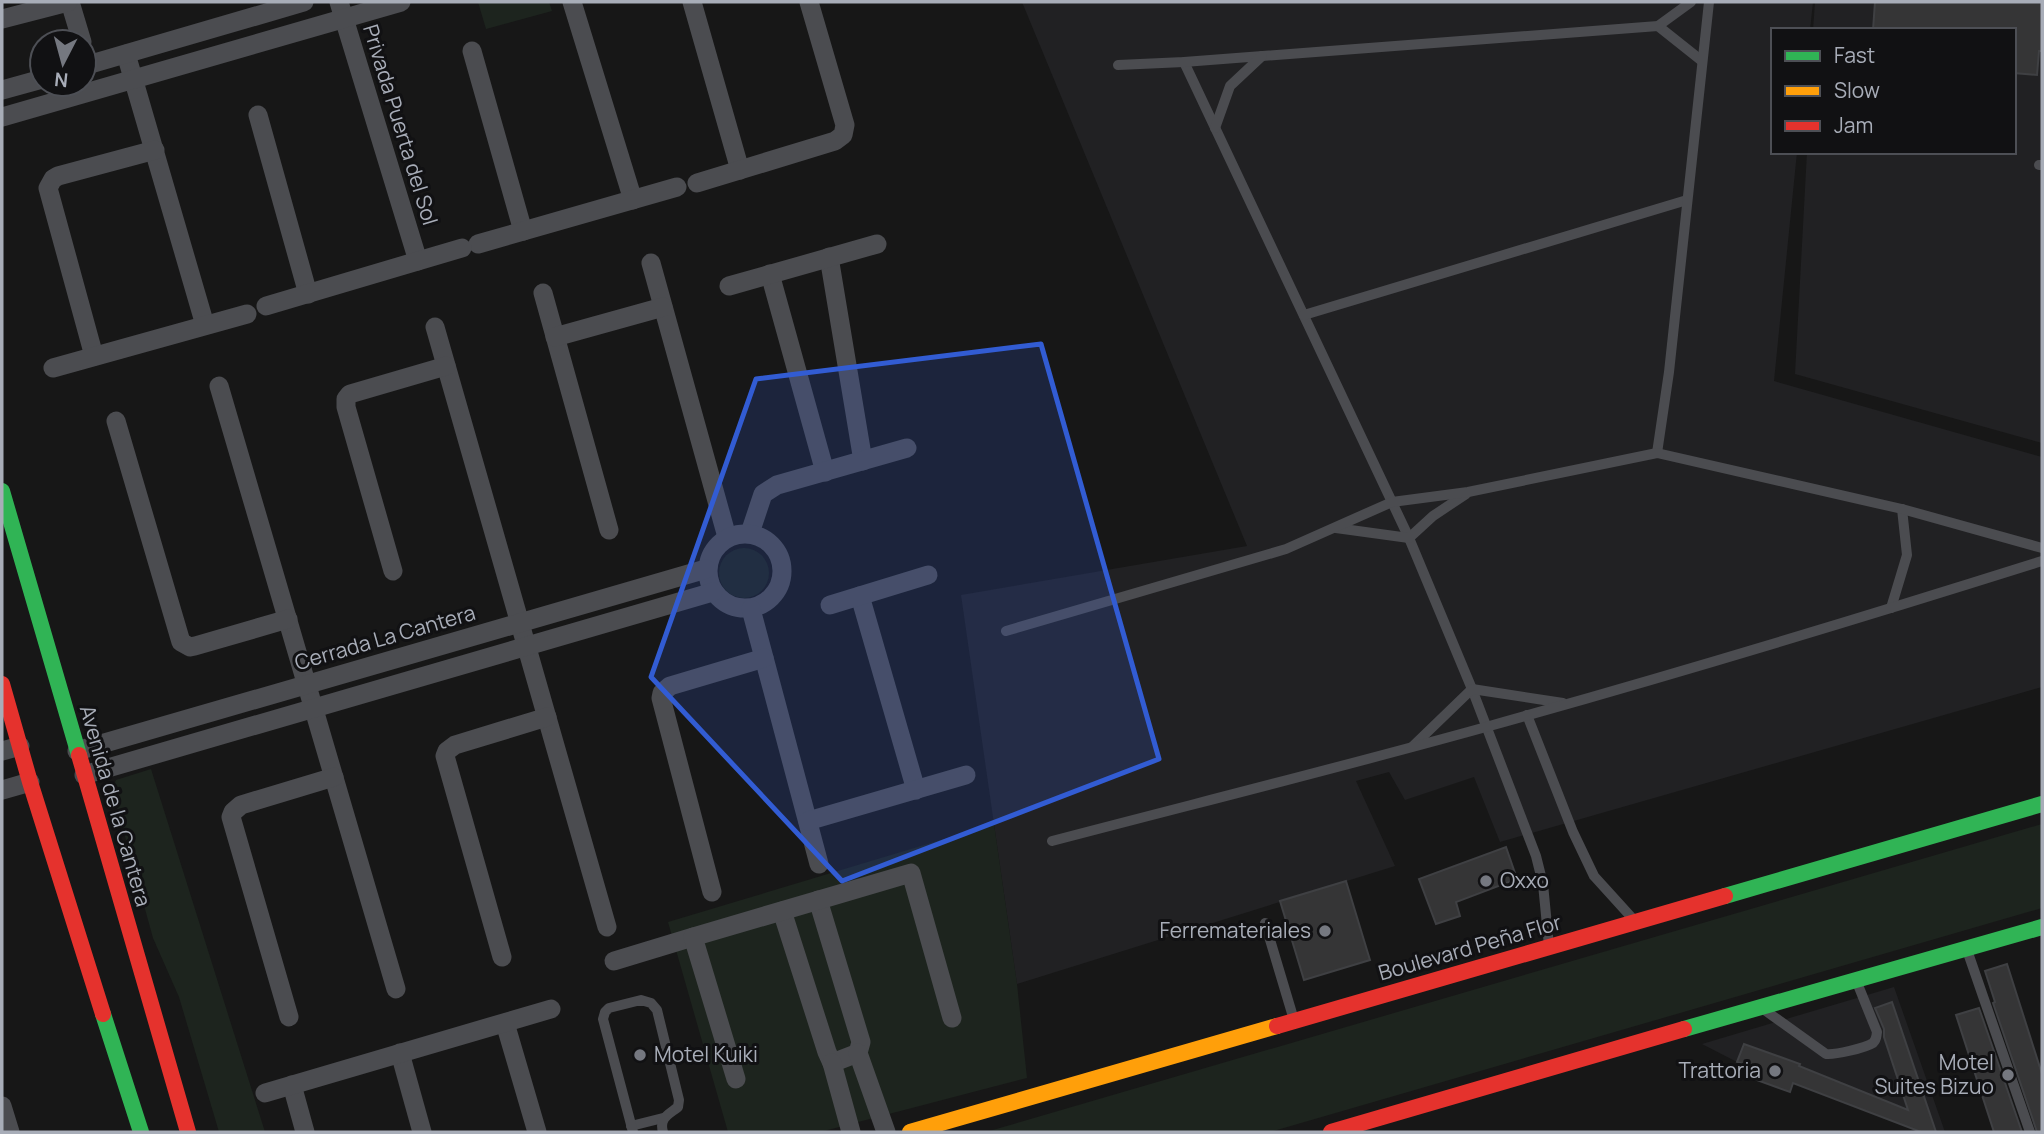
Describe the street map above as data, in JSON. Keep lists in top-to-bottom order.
{
  "streets": {
    "main road": ["Avenida de la Cantera", "Boulevard Peña Flor"],
    "street": ["Privada Puerta del Sol", "Cerrada La Cantera"]
  },
  "crossings": [
    ["Cerrada La Cantera", "Avenida de la Cantera"]
  ],
  "places": [
    "Oxxo",
    "Ferremateriales",
    "Motel Kuiki",
    "Trattoria",
    "Motel Suites Bizuo"
  ],
  "legend": ["Fast", "Slow", "Jam"],
  "north": "bottom"
}
